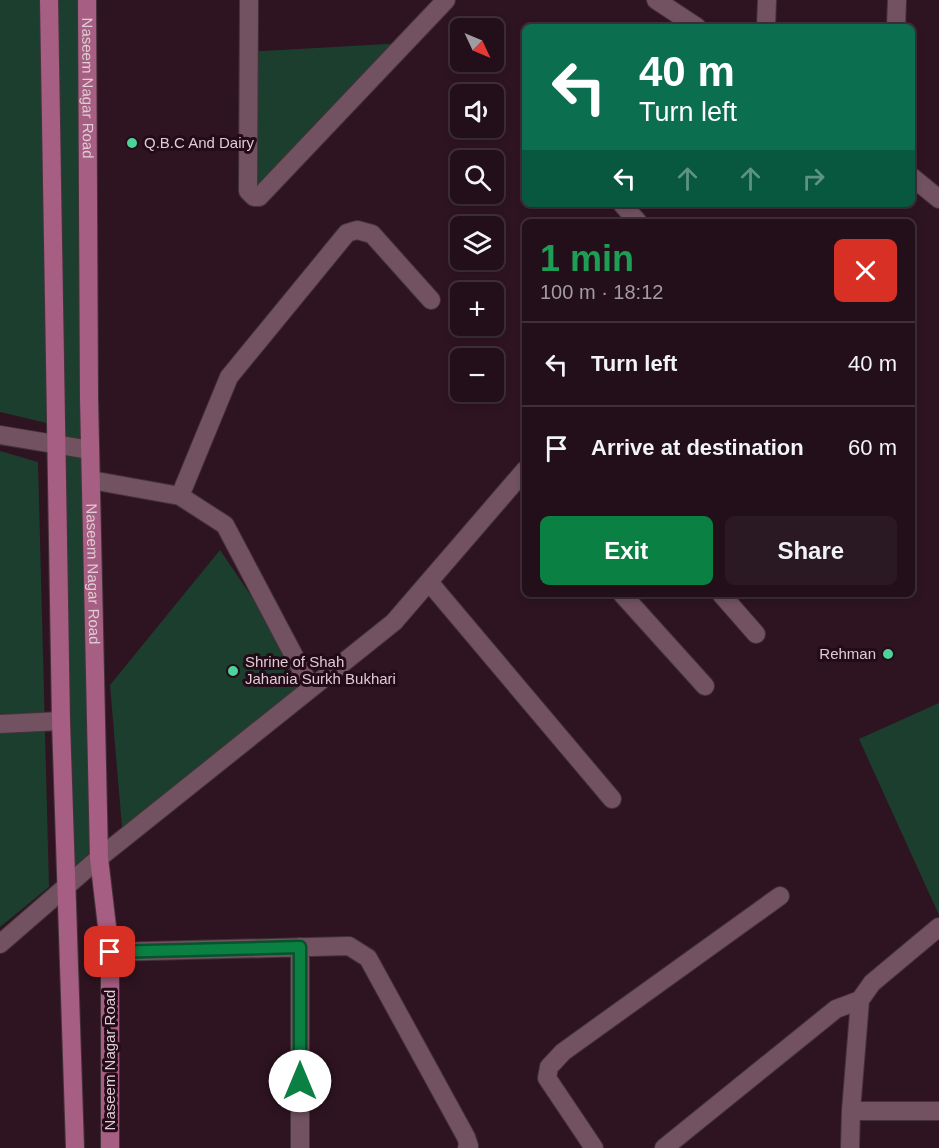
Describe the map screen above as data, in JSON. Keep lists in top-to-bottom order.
{
  "streets": {
    "main road": ["Naseem Nagar Road"]
  },
  "places": ["Q.B.C And Dairy", "Rehman", "Shrine of Shah Jahania Surkh Bukhari"],
  "north": "bottom right",
  "page": {
    "map_buttons": ["+", "−"],
    "turn": ["40 m", "Turn left"],
    "heading": ["1 min", "100 m · 18:12"],
    "list": [
      {
        "name": "Turn left",
        "value": "40 m"
      },
      {
        "name": "Arrive at destination",
        "value": "60 m"
      }
    ],
    "buttons": ["Exit", "Share"]
  }
}
